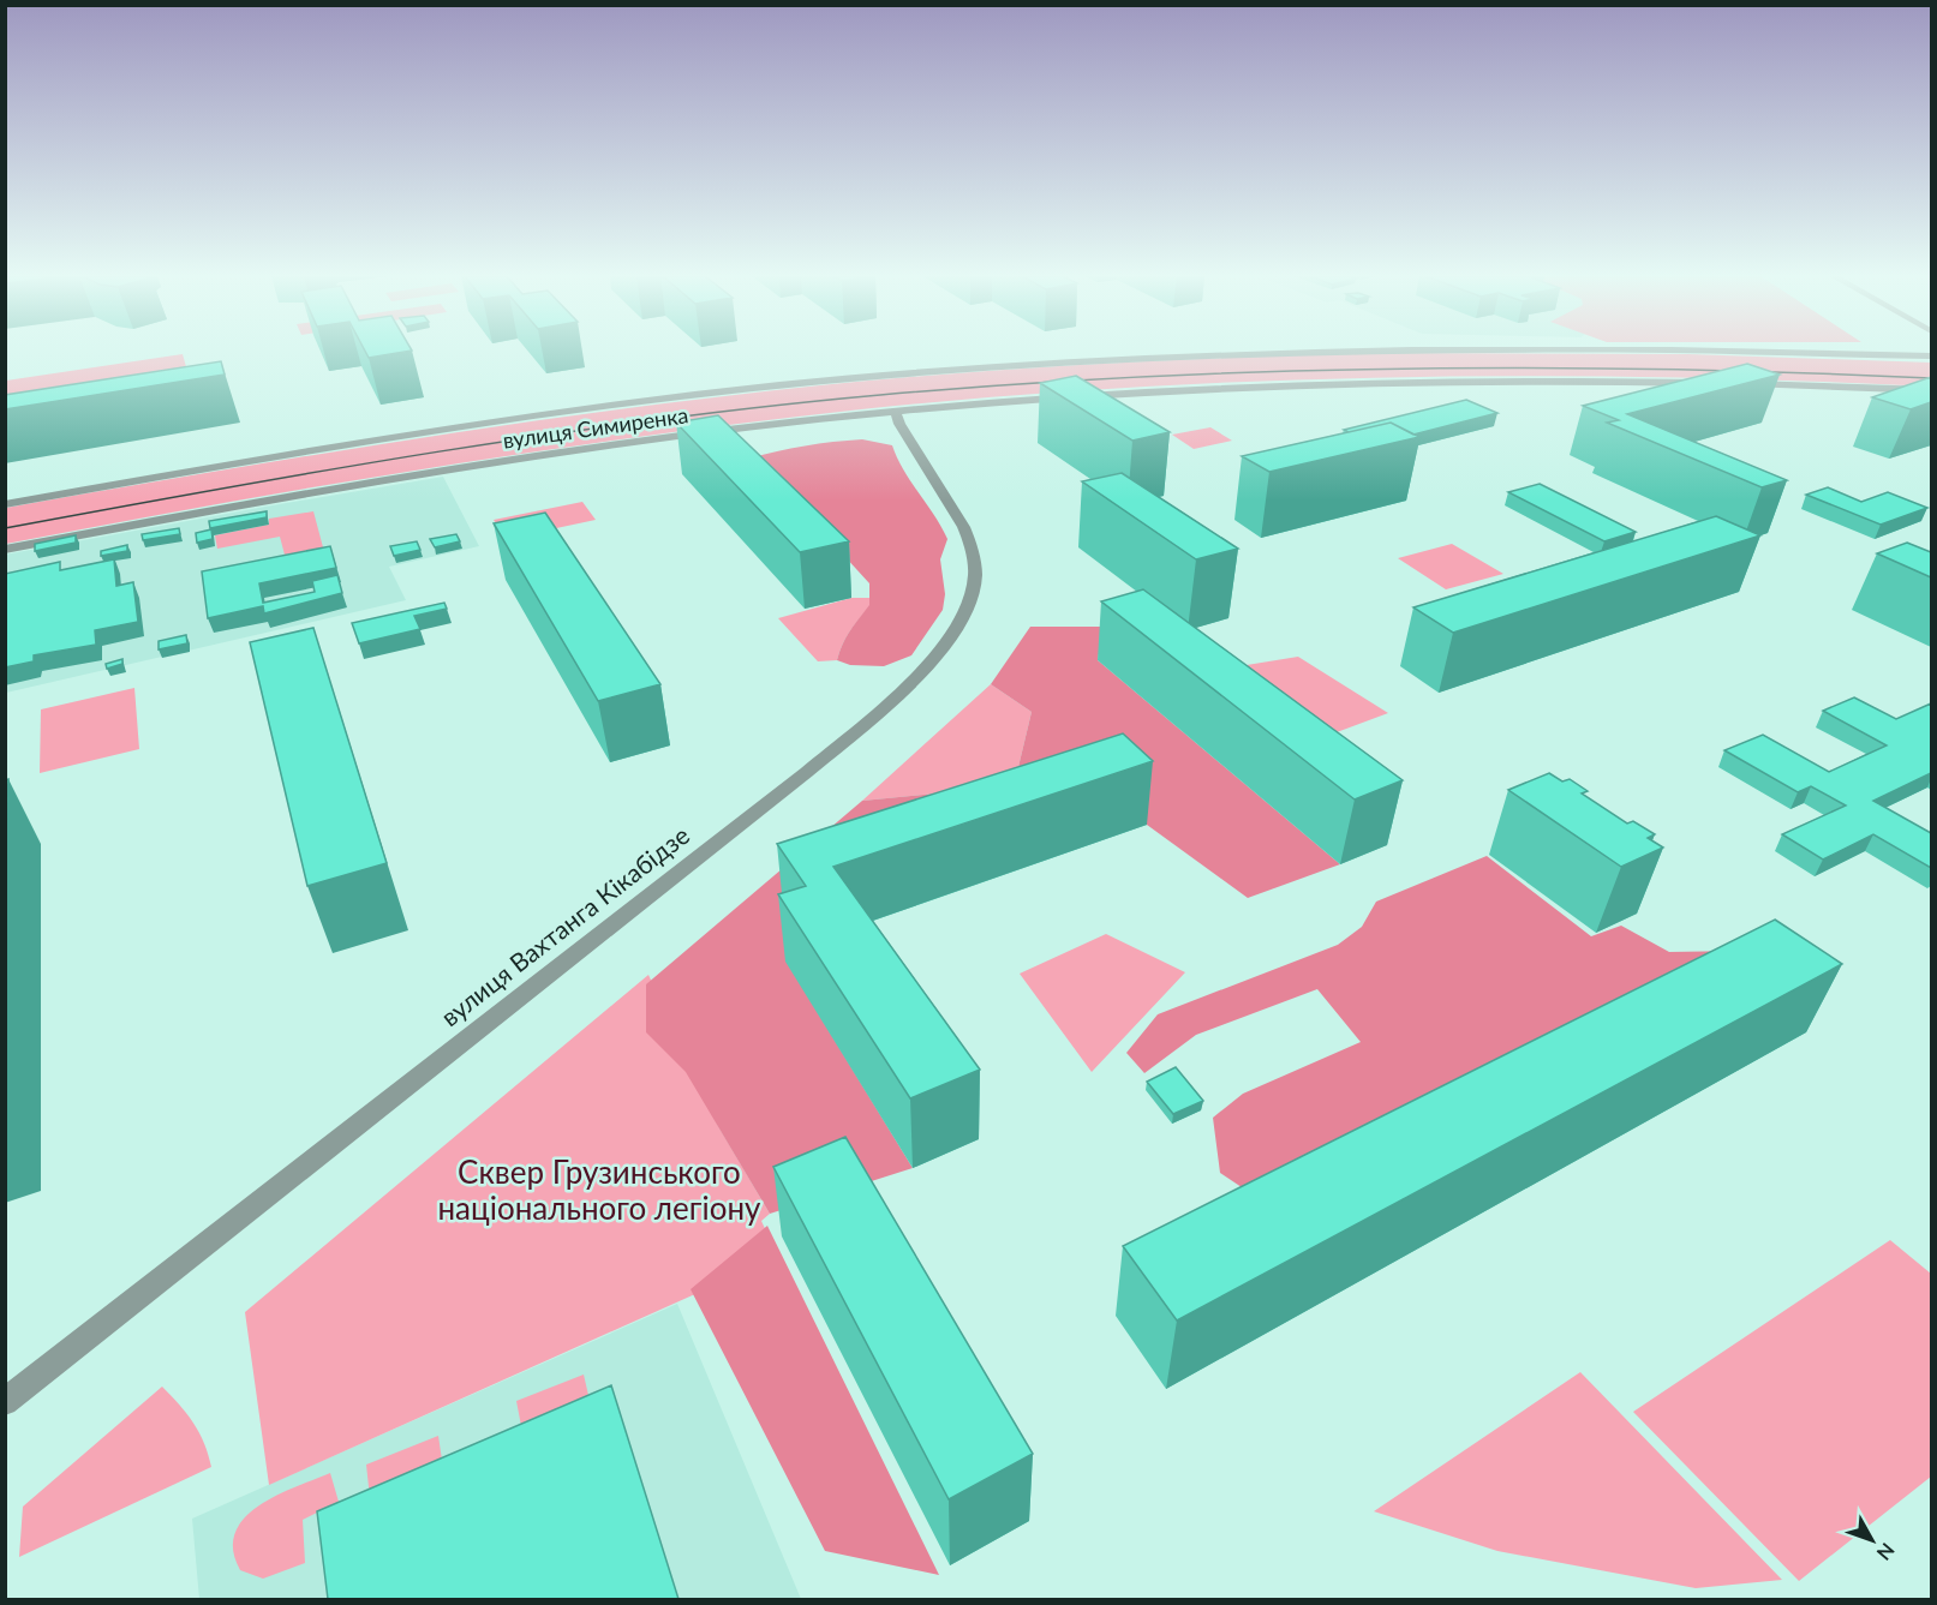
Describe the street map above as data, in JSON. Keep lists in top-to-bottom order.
{
  "streets": {
    "street": ["вулиця Симиренка", "вулиця Вахтанга Кікабідзе"]
  },
  "crossings": [
    ["вулиця Симиренка", "вулиця Вахтанга Кікабідзе"]
  ],
  "parks": ["Сквер Грузинського національного легіону"],
  "north": "bottom right"
}
